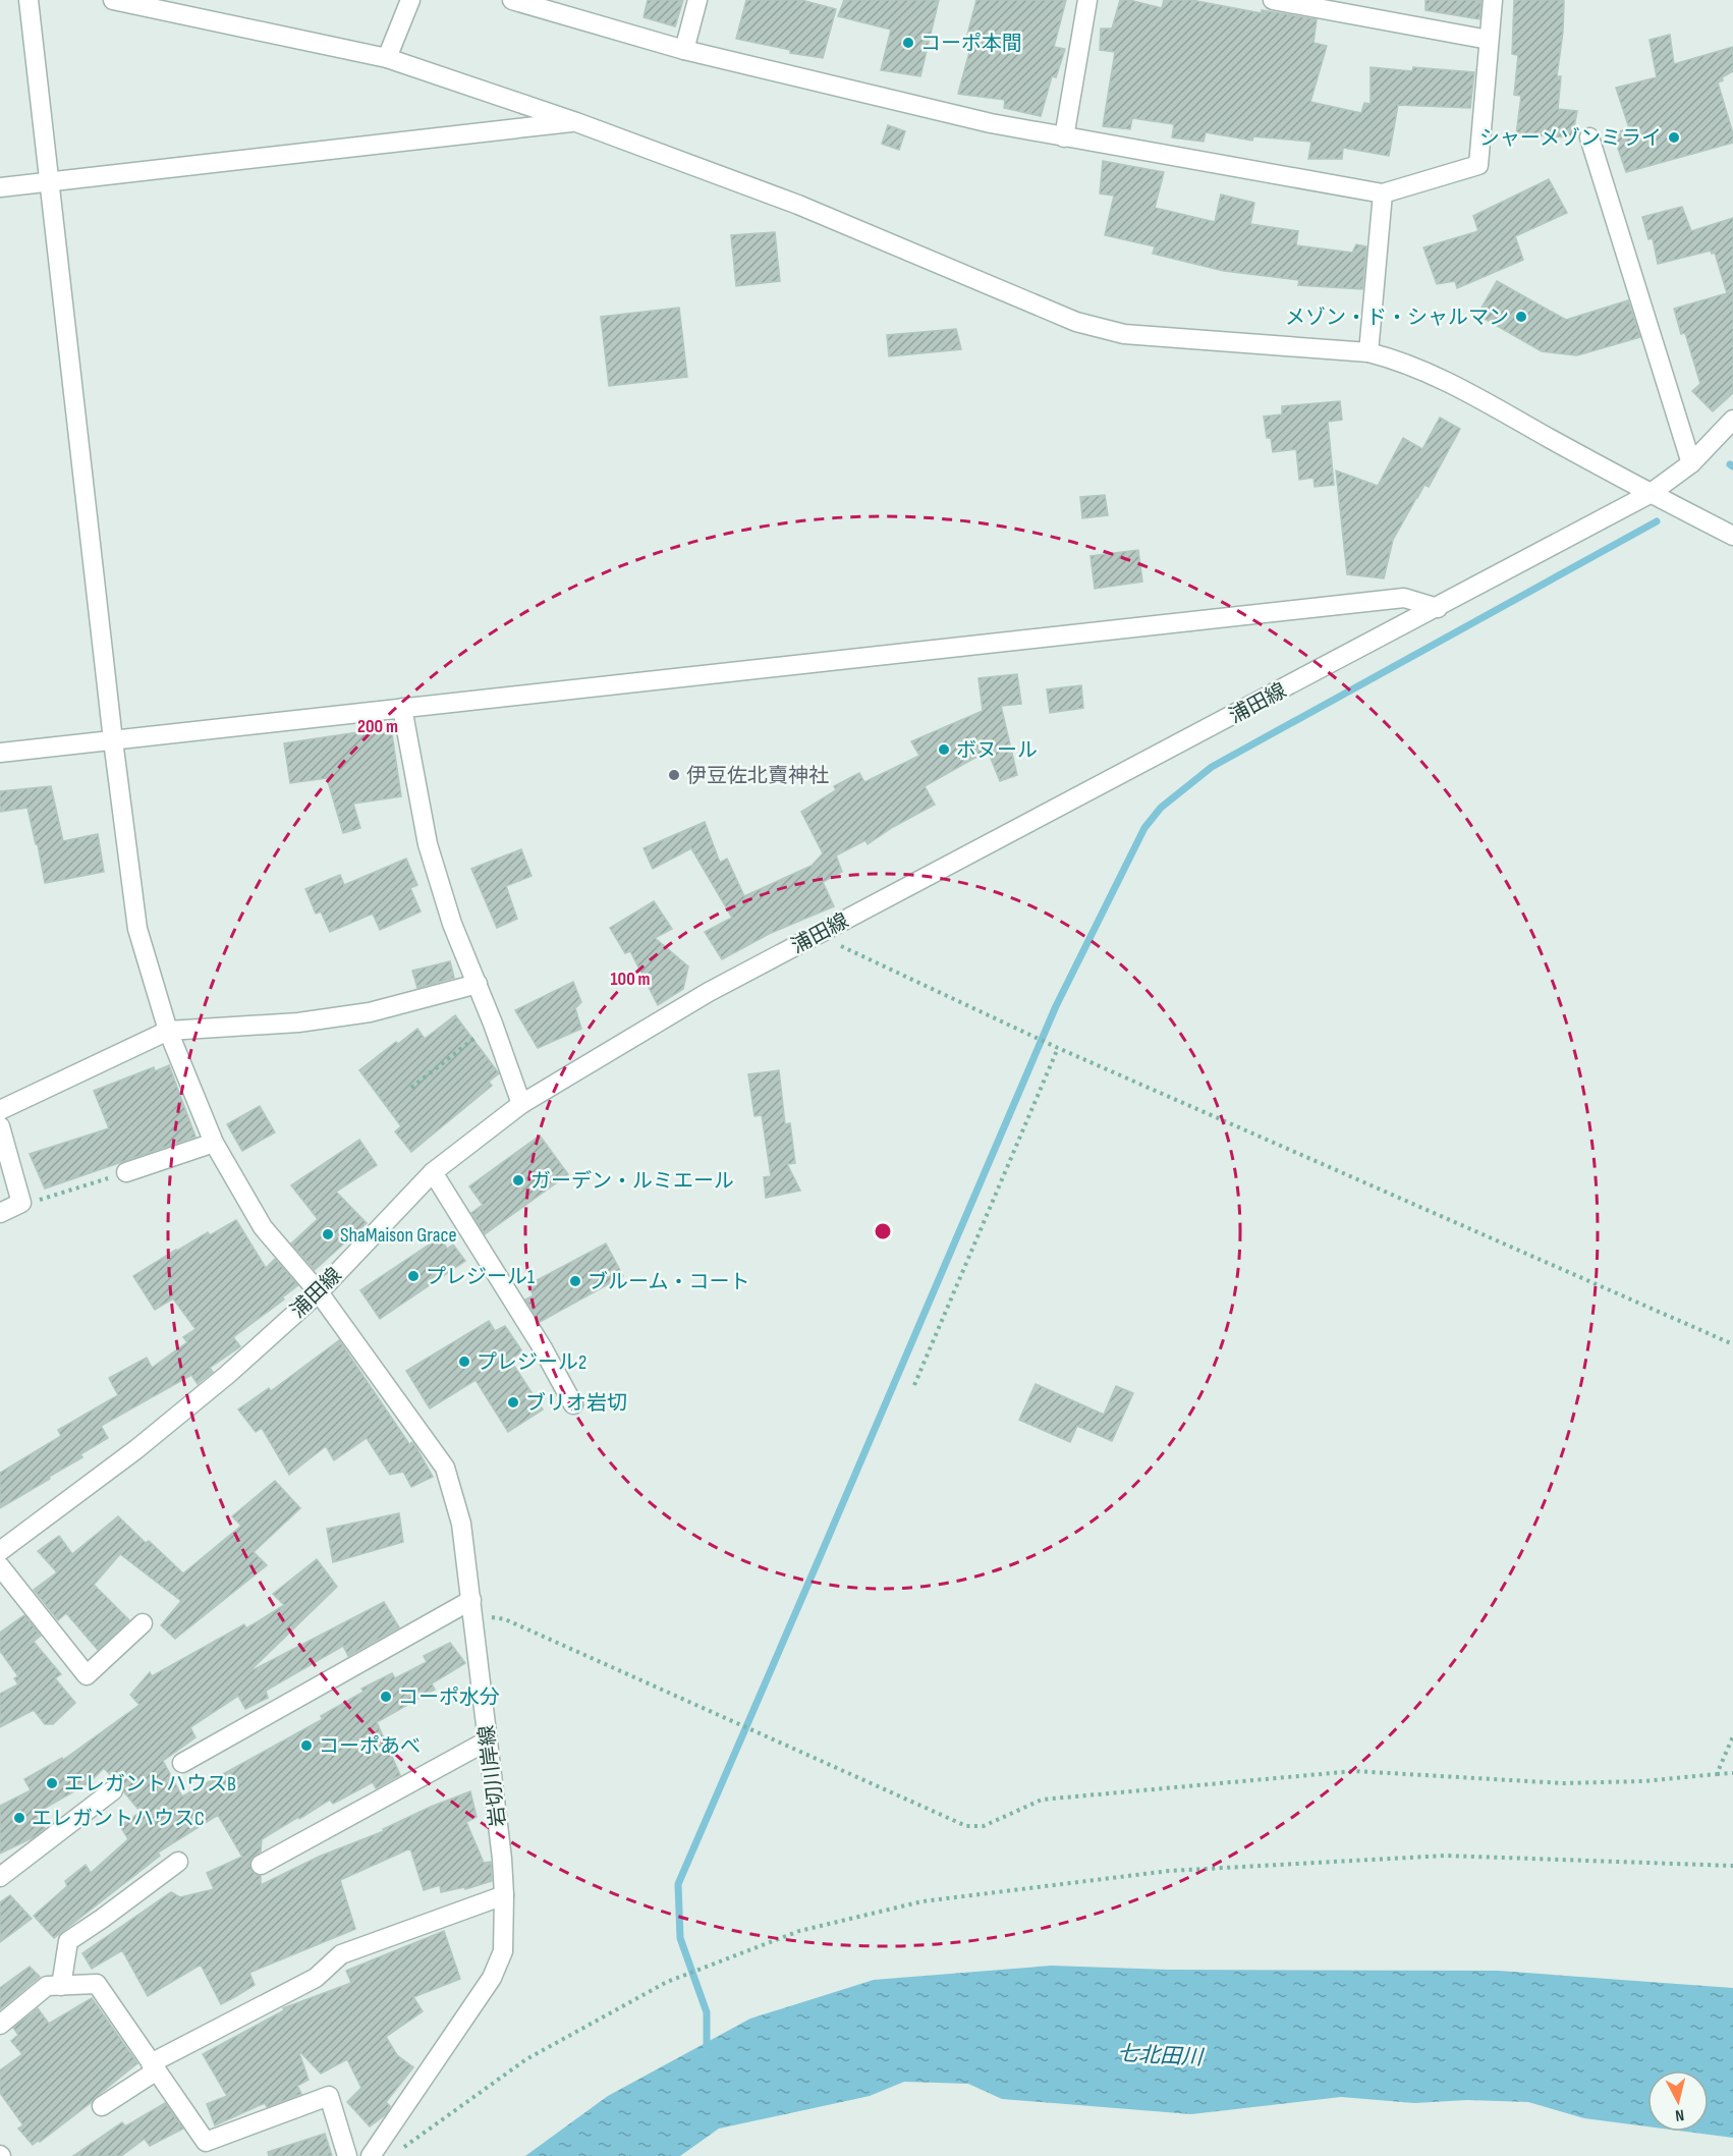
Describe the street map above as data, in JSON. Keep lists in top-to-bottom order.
{
  "streets": {
    "street": ["浦田線", "岩切川岸線"]
  },
  "crossings": [
    ["浦田線", "岩切川岸線"]
  ],
  "water": ["七北田川"],
  "places": [
    "コーポ本間",
    "シャーメゾンミライ",
    "メゾン・ド・シャルマン",
    "ボヌール",
    "伊豆佐北賣神社",
    "ガーデン・ルミエール",
    "ShaMaison Grace",
    "プレジール1",
    "ブルーム・コート",
    "プレジール2",
    "ブリオ岩切",
    "コーポ水分",
    "コーポあべ",
    "エレガントハウスB",
    "エレガントハウスC"
  ],
  "north": "bottom",
  "rings": ["200 m", "100 m"]
}
